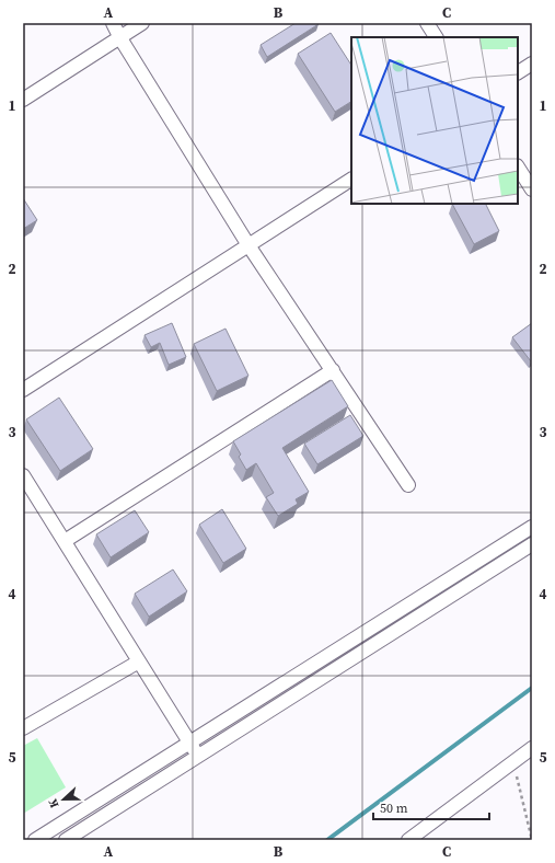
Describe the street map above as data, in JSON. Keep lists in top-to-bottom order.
{
  "scale_bar": "50 m",
  "north": "left",
  "grid": {
    "columns": ["A", "B", "C"],
    "rows": [
      "1",
      "2",
      "3",
      "4",
      "5"
    ]
  }
}
